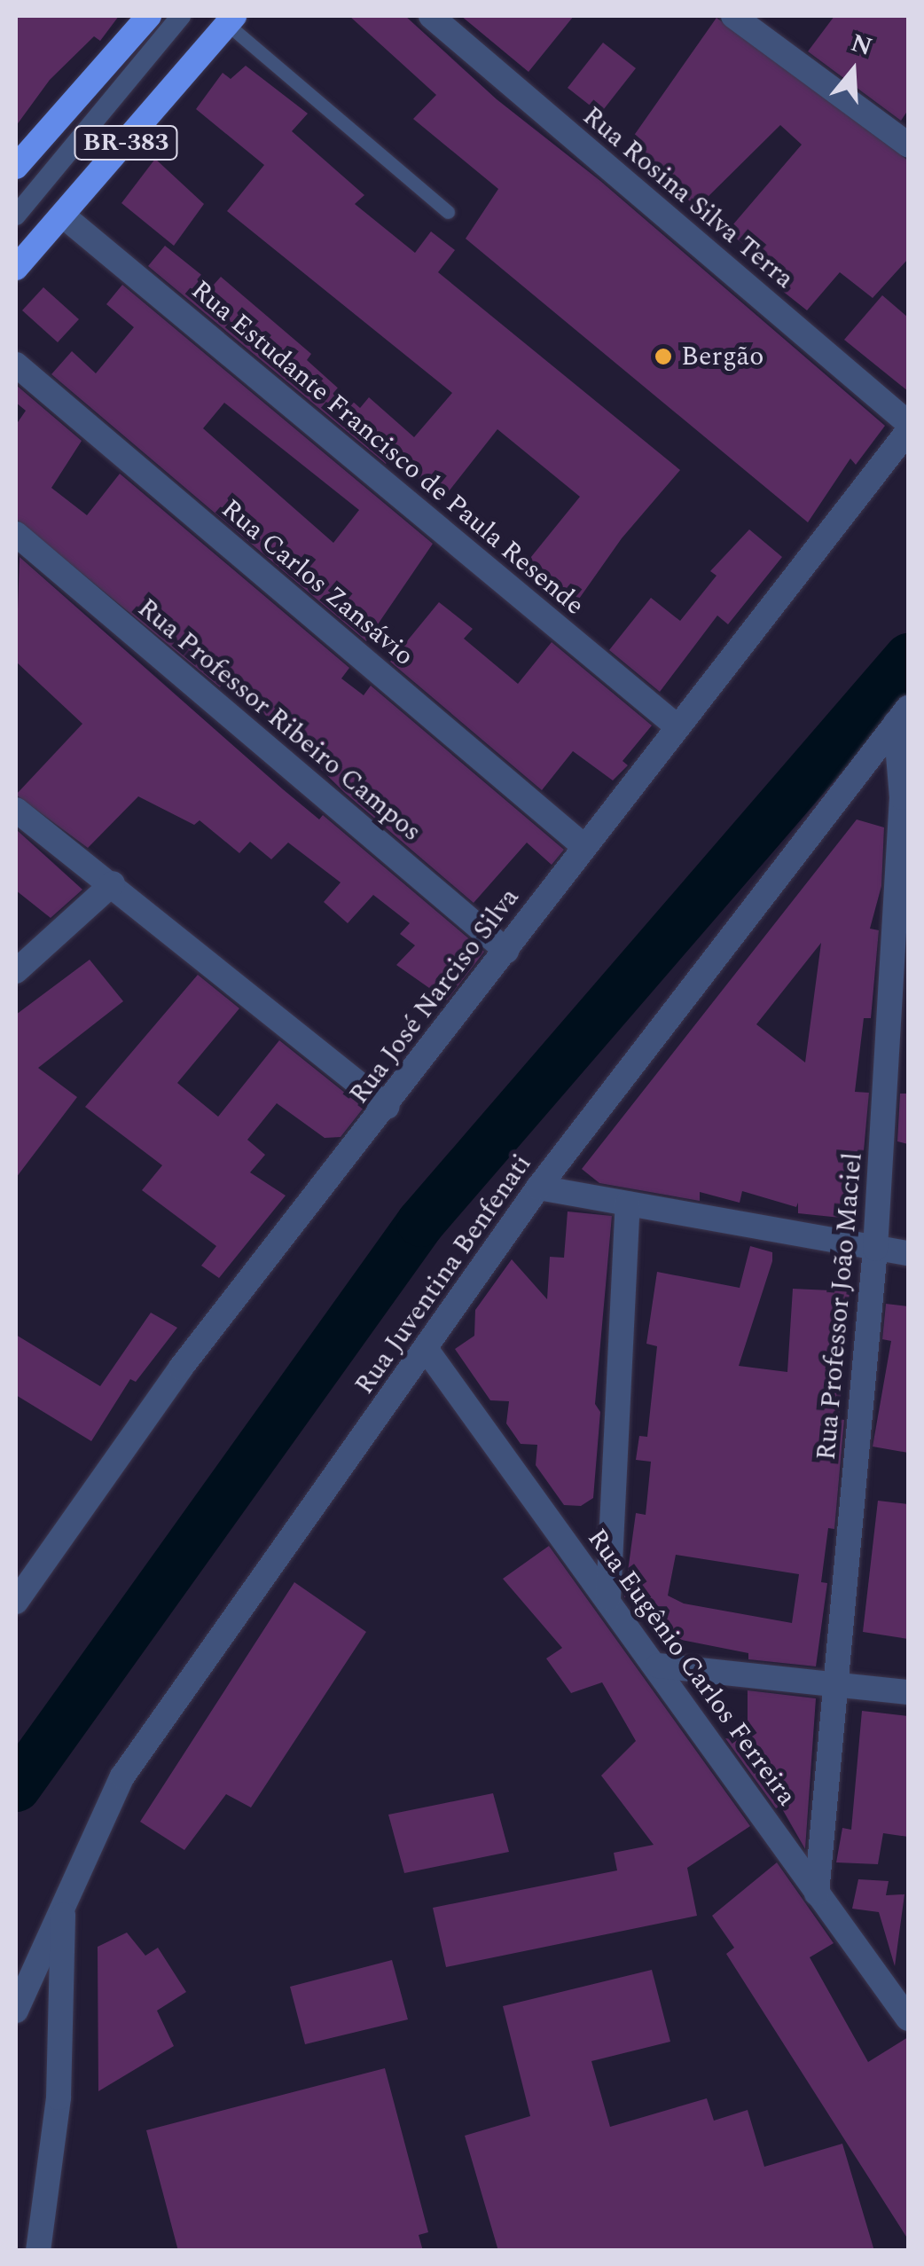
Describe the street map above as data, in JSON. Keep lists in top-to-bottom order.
{
  "streets": {
    "highway": ["BR-383"],
    "street": [
      "Rua Rosina Silva Terra",
      "Rua Estudante Francisco de Paula Resende",
      "Rua Carlos Zansávio",
      "Rua Professor Ribeiro Campos",
      "Rua José Narciso Silva",
      "Rua Juventina Benfenati",
      "Rua Professor João Maciel",
      "Rua Eugênio Carlos Ferreira"
    ]
  },
  "crossings": [
    ["BR-383", "Rua Estudante Francisco de Paula Resende"],
    ["Rua Estudante Francisco de Paula Resende", "Rua José Narciso Silva"],
    ["Rua Carlos Zansávio", "Rua José Narciso Silva"],
    ["Rua Professor Ribeiro Campos", "Rua José Narciso Silva"],
    ["Rua Juventina Benfenati", "Rua Professor João Maciel"],
    ["Rua Juventina Benfenati", "Rua Eugênio Carlos Ferreira"],
    ["Rua Professor João Maciel", "Rua Eugênio Carlos Ferreira"]
  ],
  "places": ["Bergão"],
  "north": "top"
}
